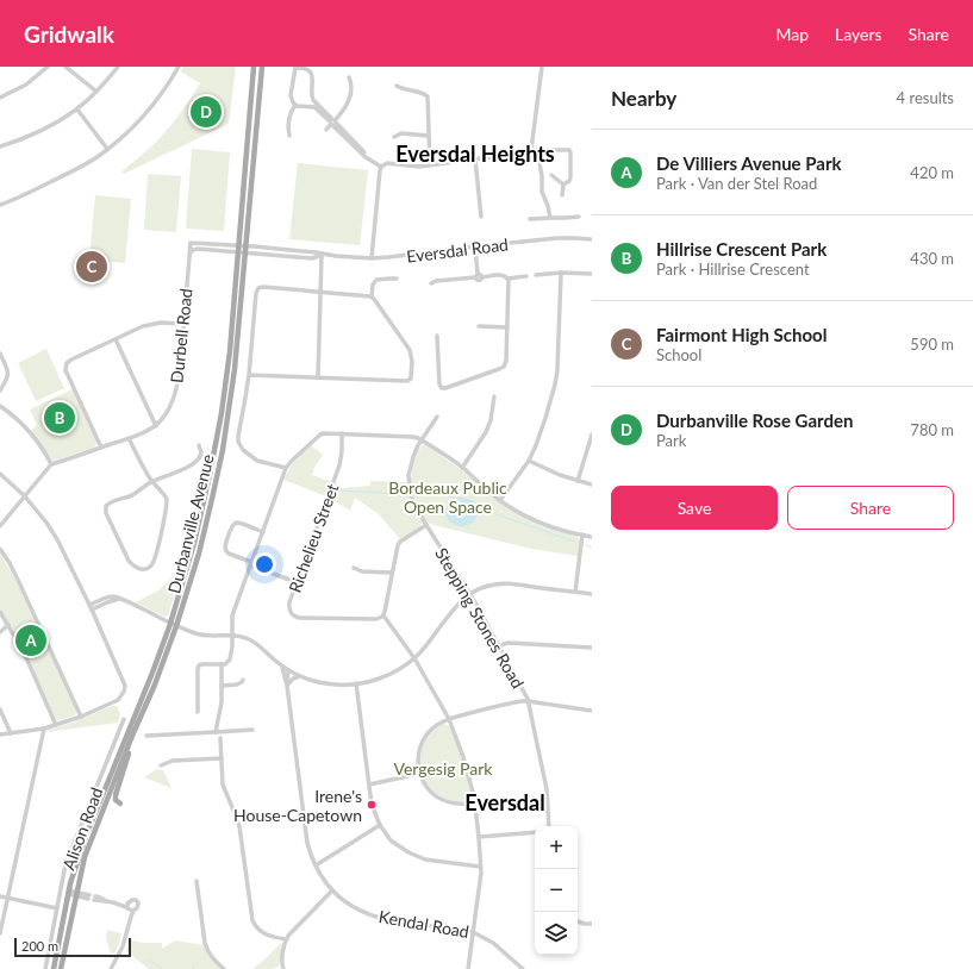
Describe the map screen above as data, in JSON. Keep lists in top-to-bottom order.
{
  "streets": {
    "main road": ["Durbanville Avenue"],
    "street": [
      "Eversdal Road",
      "Durbell Road",
      "Richelieu Street",
      "Stepping Stones Road",
      "Alison Road",
      "Kendal Road"
    ]
  },
  "crossings": [
    ["Eversdal Road", "Durbell Road"],
    ["Eversdal Road", "Durbanville Avenue"],
    ["Durbell Road", "Durbanville Avenue"]
  ],
  "districts": ["Eversdal Heights", "Eversdal"],
  "parks": ["Bordeaux Public Open Space", "Vergesig Park"],
  "places": ["Irene's House-Capetown"],
  "scale_bar": "200 m",
  "page": {
    "header": "Gridwalk",
    "nav": ["Map", "Layers", "Share"],
    "heading": ["Nearby", "4 results"],
    "pins": [
      "D",
      "C",
      "B",
      "A"
    ],
    "list": [
      {
        "mark": "A",
        "name": "De Villiers Avenue Park",
        "note": "Park · Van der Stel Road",
        "value": "420 m"
      },
      {
        "mark": "B",
        "name": "Hillrise Crescent Park",
        "note": "Park · Hillrise Crescent",
        "value": "430 m"
      },
      {
        "mark": "C",
        "name": "Fairmont High School",
        "note": "School",
        "value": "590 m"
      },
      {
        "mark": "D",
        "name": "Durbanville Rose Garden",
        "note": "Park",
        "value": "780 m"
      }
    ],
    "buttons": ["Save", "Share"],
    "map_buttons": ["+", "−"],
    "scale": "200 m"
  }
}
